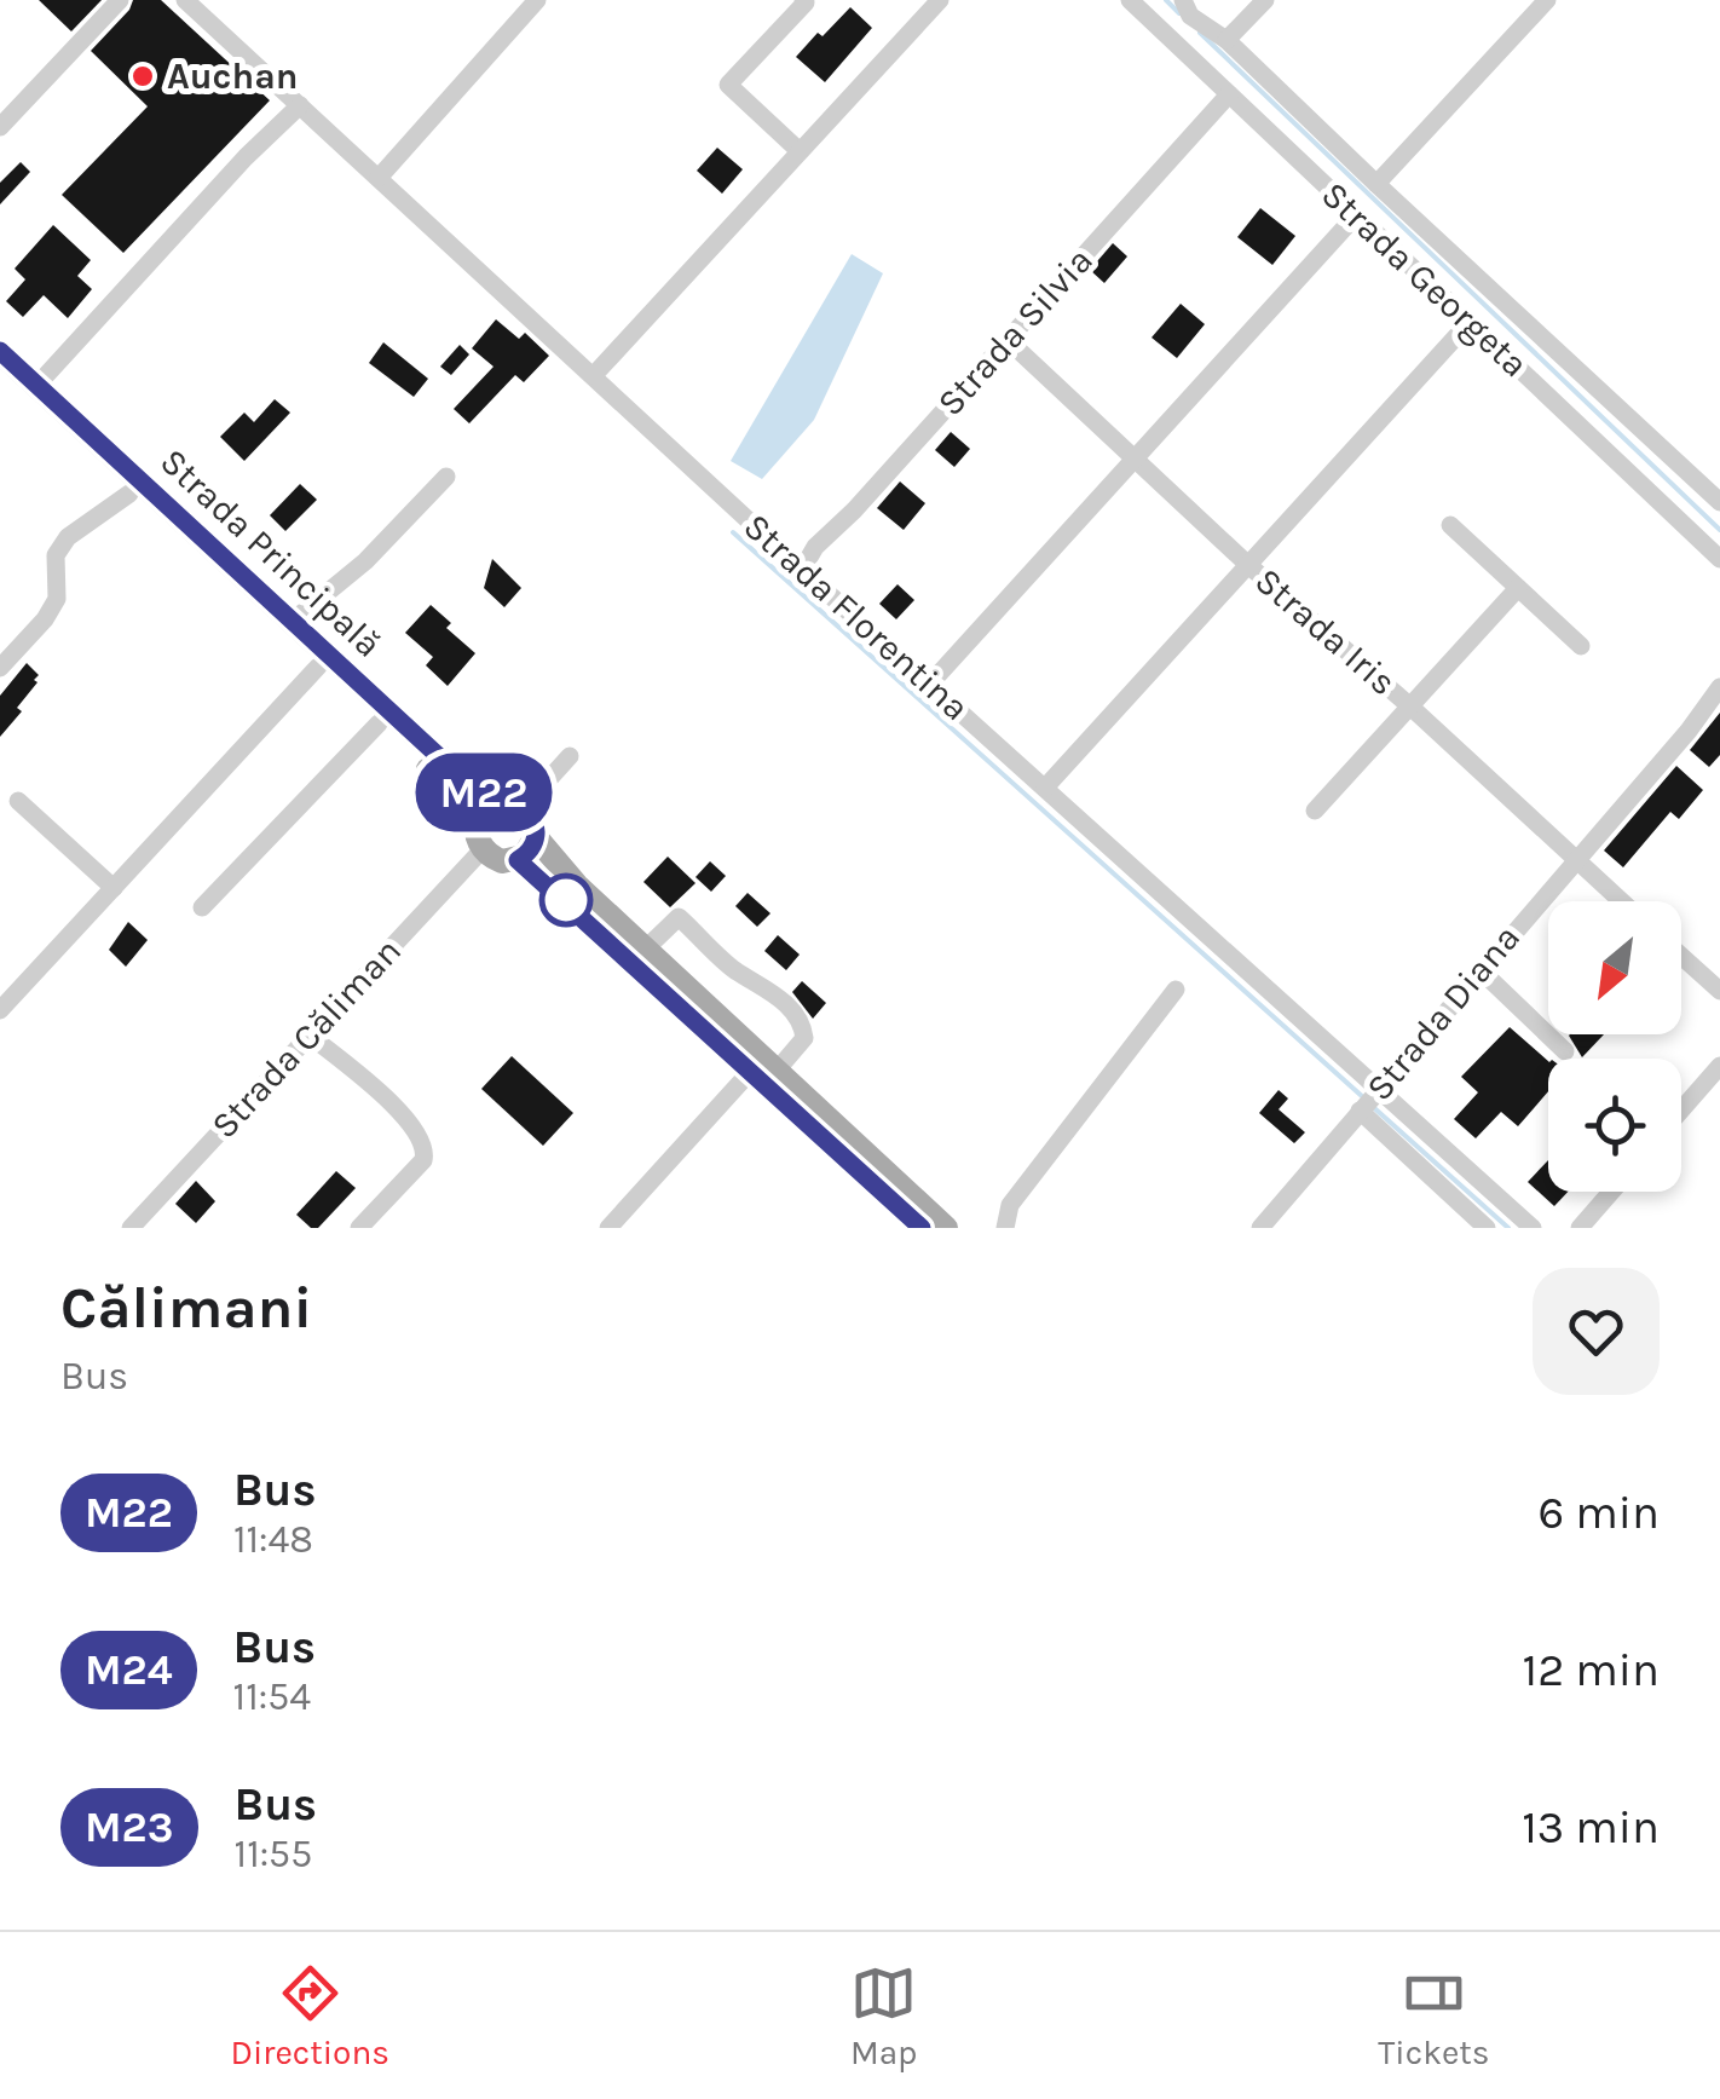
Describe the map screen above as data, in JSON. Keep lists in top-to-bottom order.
{
  "streets": {
    "main road": ["Strada Principală"],
    "street": [
      "Strada Georgeta",
      "Strada Silvia",
      "Strada Florentina",
      "Strada Iris",
      "Strada Diana",
      "Strada Căliman"
    ]
  },
  "crossings": [
    ["Strada Georgeta", "Strada Silvia"],
    ["Strada Silvia", "Strada Florentina"],
    ["Strada Silvia", "Strada Iris"],
    ["Strada Principală", "Strada Căliman"],
    ["Strada Florentina", "Strada Diana"],
    ["Strada Iris", "Strada Diana"]
  ],
  "places": ["Auchan"],
  "lines": ["bus line M22"],
  "north": "bottom left",
  "page": {
    "on_map": "M22",
    "heading": ["Călimani", "Bus"],
    "list": [
      {
        "mark": "M22",
        "name": "Bus",
        "note": "11:48",
        "value": "6 min"
      },
      {
        "mark": "M24",
        "name": "Bus",
        "note": "11:54",
        "value": "12 min"
      },
      {
        "mark": "M23",
        "name": "Bus",
        "note": "11:55",
        "value": "13 min"
      }
    ],
    "tabs": ["Directions", "Map", "Tickets"]
  }
}
